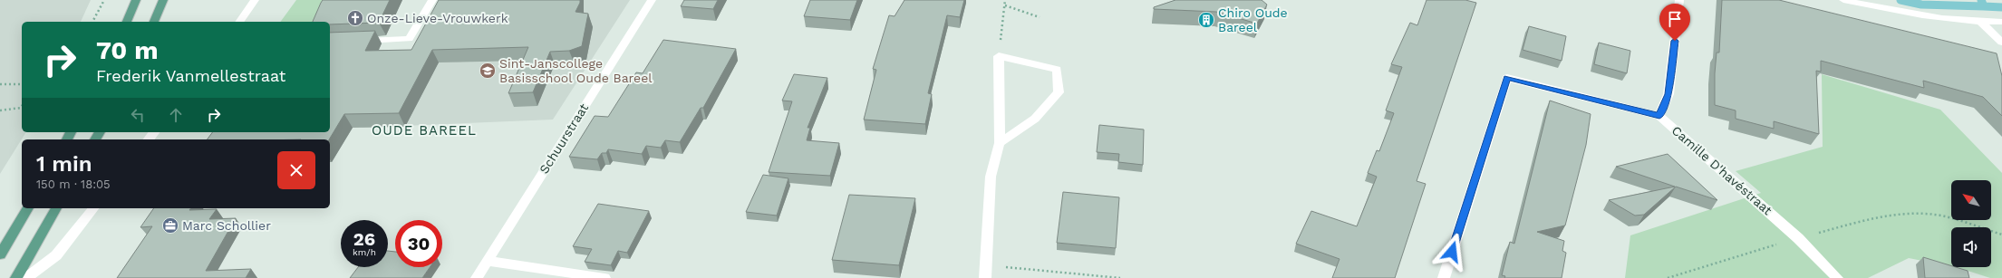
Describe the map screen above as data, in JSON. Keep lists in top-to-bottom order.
{
  "streets": {
    "street": ["Schuurstraat", "Camille D'havéstraat"]
  },
  "districts": ["OUDE BAREEL"],
  "places": {
    "church": ["Onze-Lieve-Vrouwkerk"],
    "building": ["Chiro Oude Bareel"],
    "school or university": ["Sint-Janscollege Basisschool Oude Bareel"],
    "office": ["Marc Schollier"]
  },
  "north": "top left",
  "page": {
    "turn": ["70 m", "Frederik Vanmellestraat"],
    "heading": ["1 min", "150 m · 18:05"],
    "speed": "26 km/h",
    "limit": "30"
  }
}
